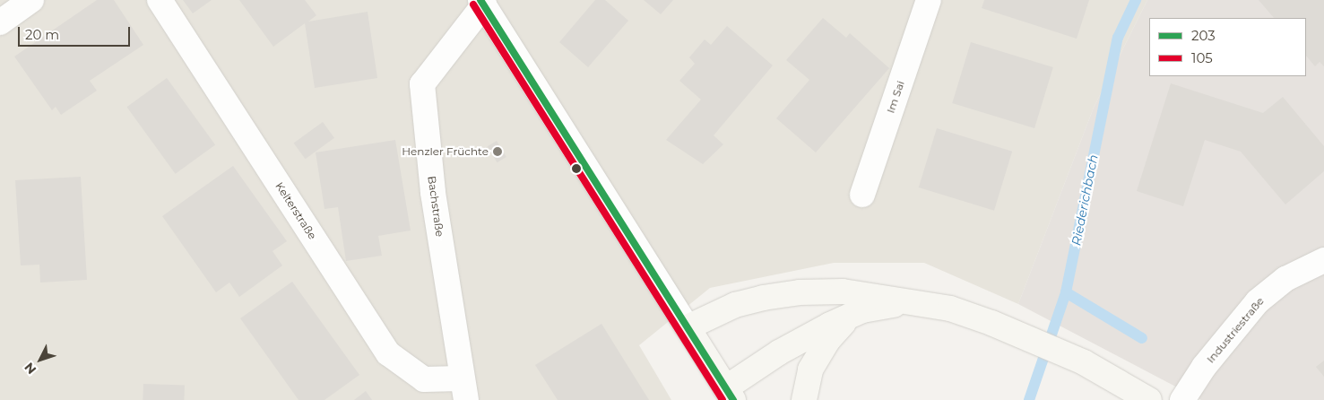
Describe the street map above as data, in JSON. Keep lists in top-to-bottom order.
{
  "streets": {
    "street": [
      "Im Sai",
      "Bachstraße",
      "Kelterstraße",
      "Industriestraße"
    ]
  },
  "crossings": [
    ["Bachstraße", "Kelterstraße"]
  ],
  "water": ["Riederichbach"],
  "places": ["Henzler Früchte"],
  "lines": ["transit line 203", "transit line 105"],
  "legend": ["203", "105"],
  "scale_bar": "20 m",
  "north": "bottom left"
}
